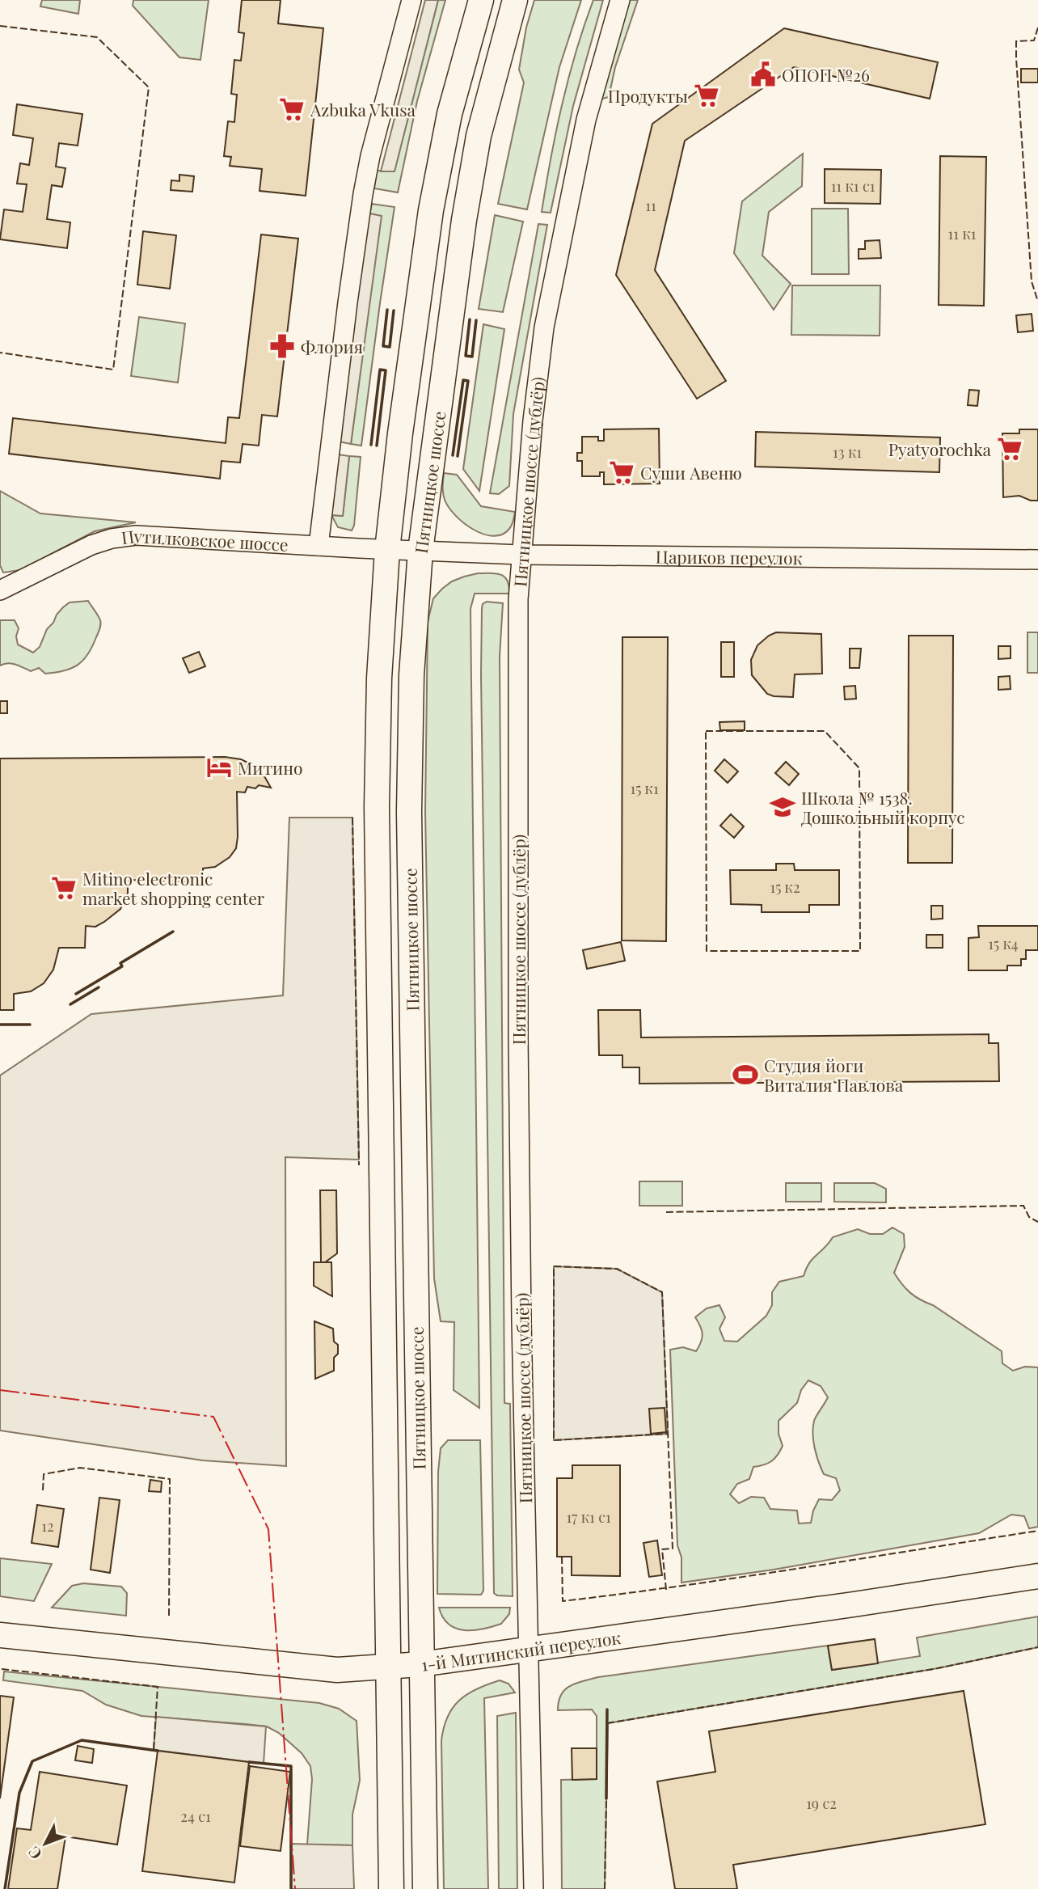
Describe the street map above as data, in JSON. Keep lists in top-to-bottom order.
{
  "streets": {
    "main road": ["Пятницкое шоссе", "1-й Митинский переулок"],
    "street": ["Пятницкое шоссе (дублёр)", "Путилковское шоссе", "Цариков переулок"]
  },
  "crossings": [
    ["Пятницкое шоссе (дублёр)", "Цариков переулок"],
    ["Пятницкое шоссе (дублёр)", "1-й Митинский переулок"],
    ["Пятницкое шоссе", "Путилковское шоссе"],
    ["Пятницкое шоссе", "Цариков переулок"],
    ["Пятницкое шоссе", "1-й Митинский переулок"],
    ["Путилковское шоссе", "Цариков переулок"]
  ],
  "places": {
    "public building": ["ОПОП №26"],
    "supermarket": [
      "Продукты",
      "Azbuka Vkusa",
      "Pyatyorochka",
      "Суши Авеню",
      "Mitino electronic market shopping center"
    ],
    "pharmacy": ["Флория"],
    "hotel": ["Митино"],
    "school or university": ["Школа № 1538. Дошкольный корпус"],
    "sports": ["Студия йоги Виталия Павлова"]
  },
  "house_numbers": [
    "11 к1 с1",
    "11",
    "11 к1",
    "13 к1",
    "15 к1",
    "15 к2",
    "15 к4",
    "17 к1 с1",
    "12",
    "19 с2",
    "24 с1"
  ],
  "north": "bottom left"
}
